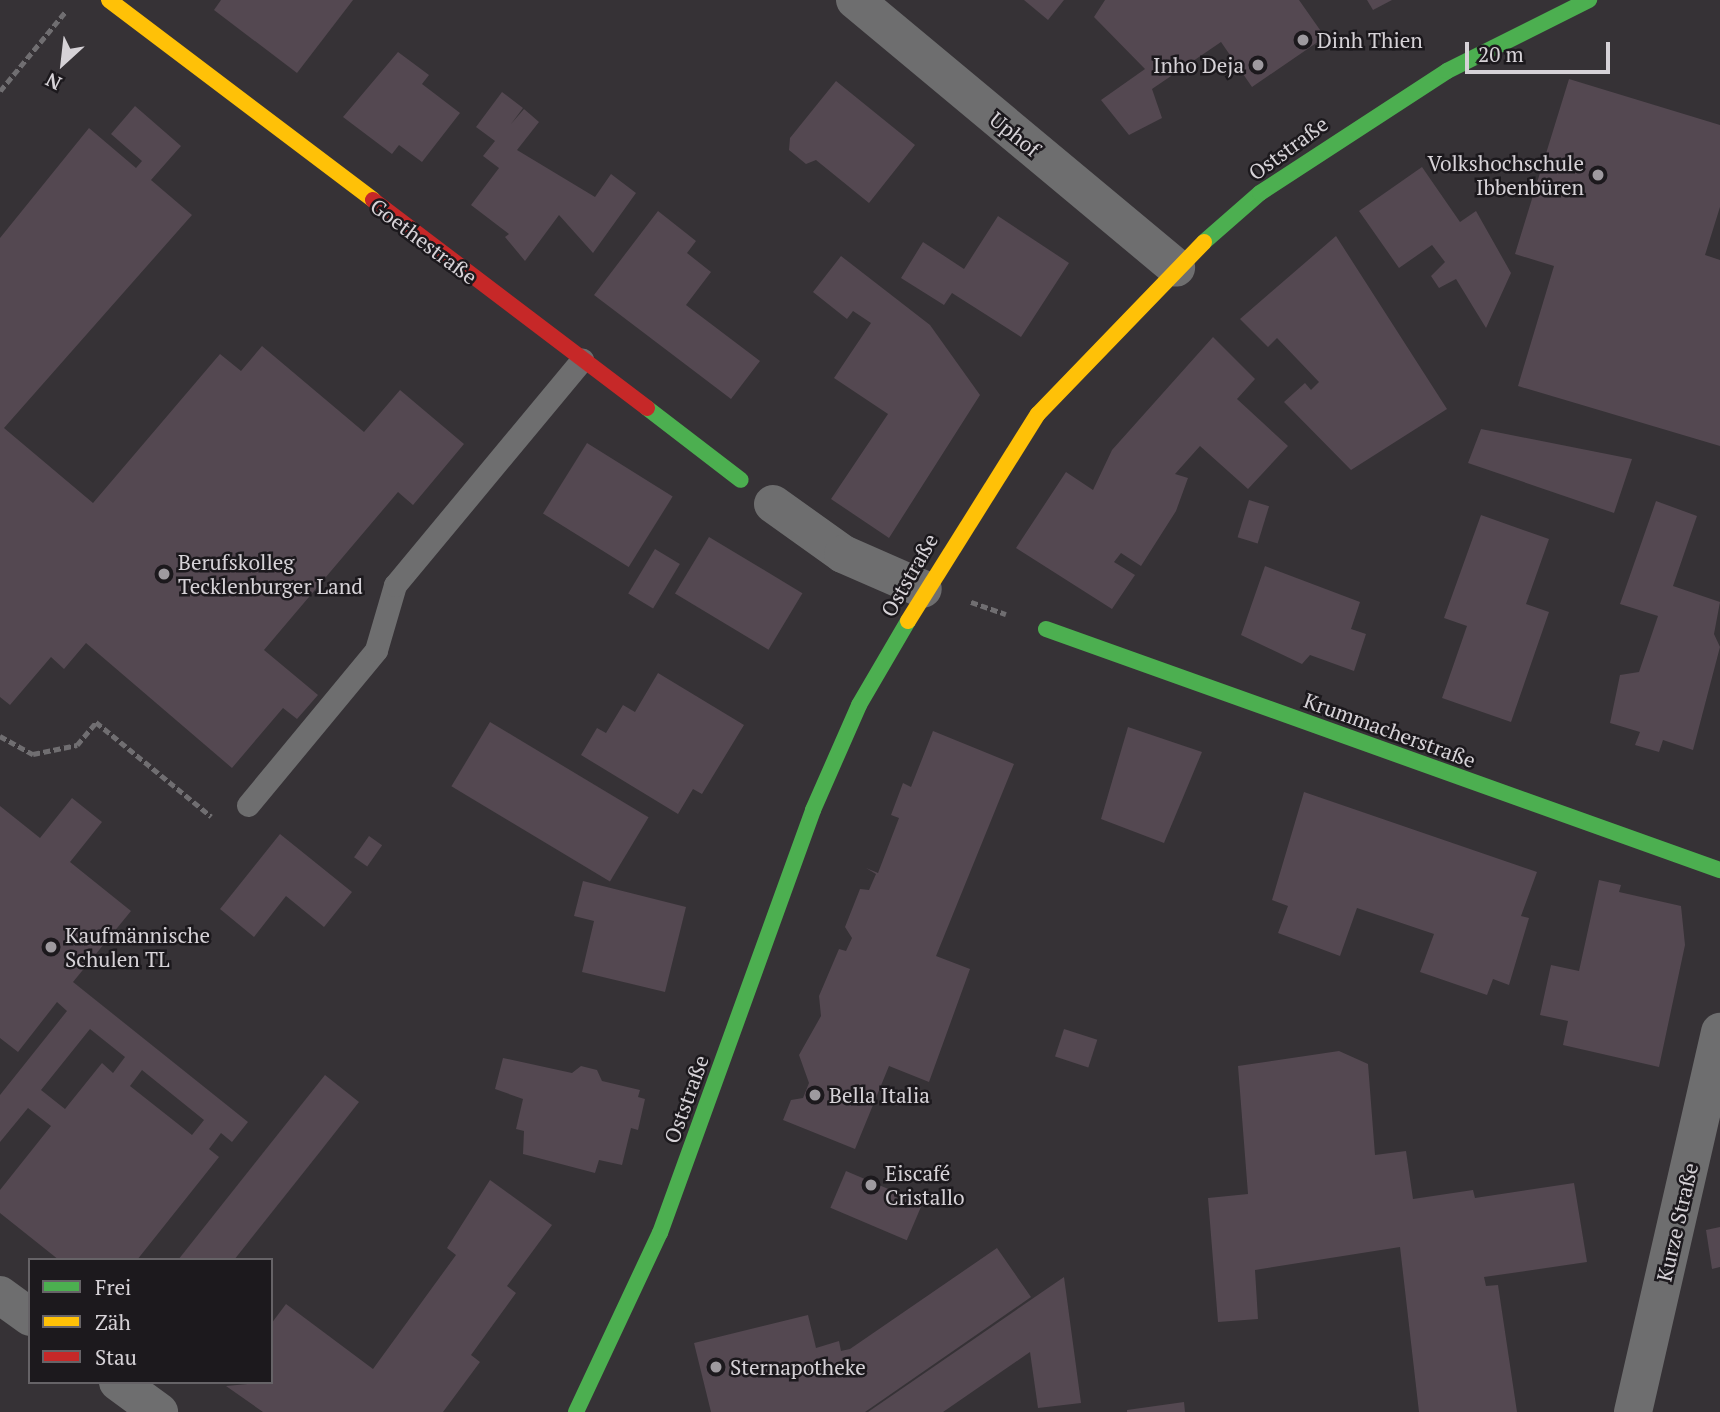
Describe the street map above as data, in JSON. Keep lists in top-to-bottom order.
{
  "streets": {
    "main road": ["Oststraße", "Goethestraße", "Krummacherstraße"],
    "street": ["Uphof", "Kurze Straße"]
  },
  "crossings": [
    ["Uphof", "Oststraße"]
  ],
  "places": [
    "Dinh Thien",
    "Inho Deja",
    "Volkshochschule Ibbenbüren",
    "Berufskolleg Tecklenburger Land",
    "Kaufmännische Schulen TL",
    "Bella Italia",
    "Eiscafé Cristallo",
    "Sternapotheke"
  ],
  "legend": ["Frei", "Zäh", "Stau"],
  "scale_bar": "20 m",
  "north": "bottom left"
}
